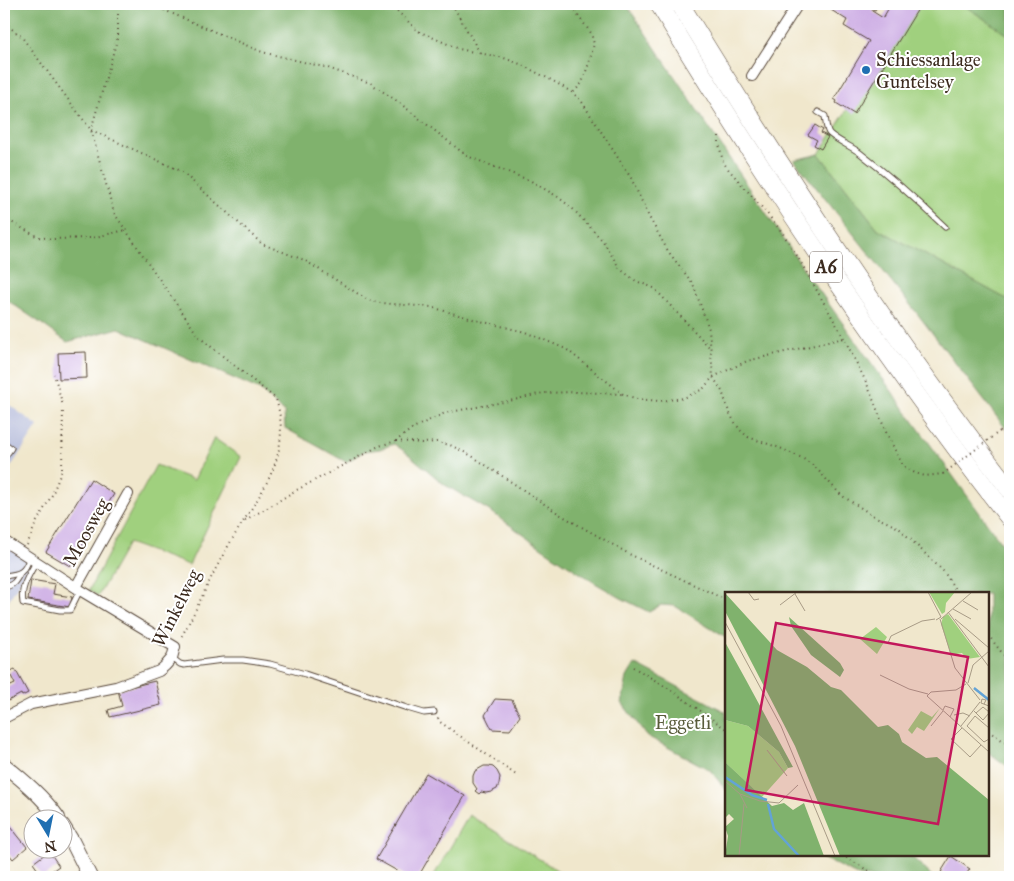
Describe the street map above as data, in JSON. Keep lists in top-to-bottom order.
{
  "streets": {
    "highway": ["A6"],
    "street": ["Moosweg", "Winkelweg"]
  },
  "crossings": [
    ["Moosweg", "Winkelweg"]
  ],
  "parks": ["Eggetli"],
  "places": ["Schiessanlage Guntelsey"],
  "north": "bottom"
}
